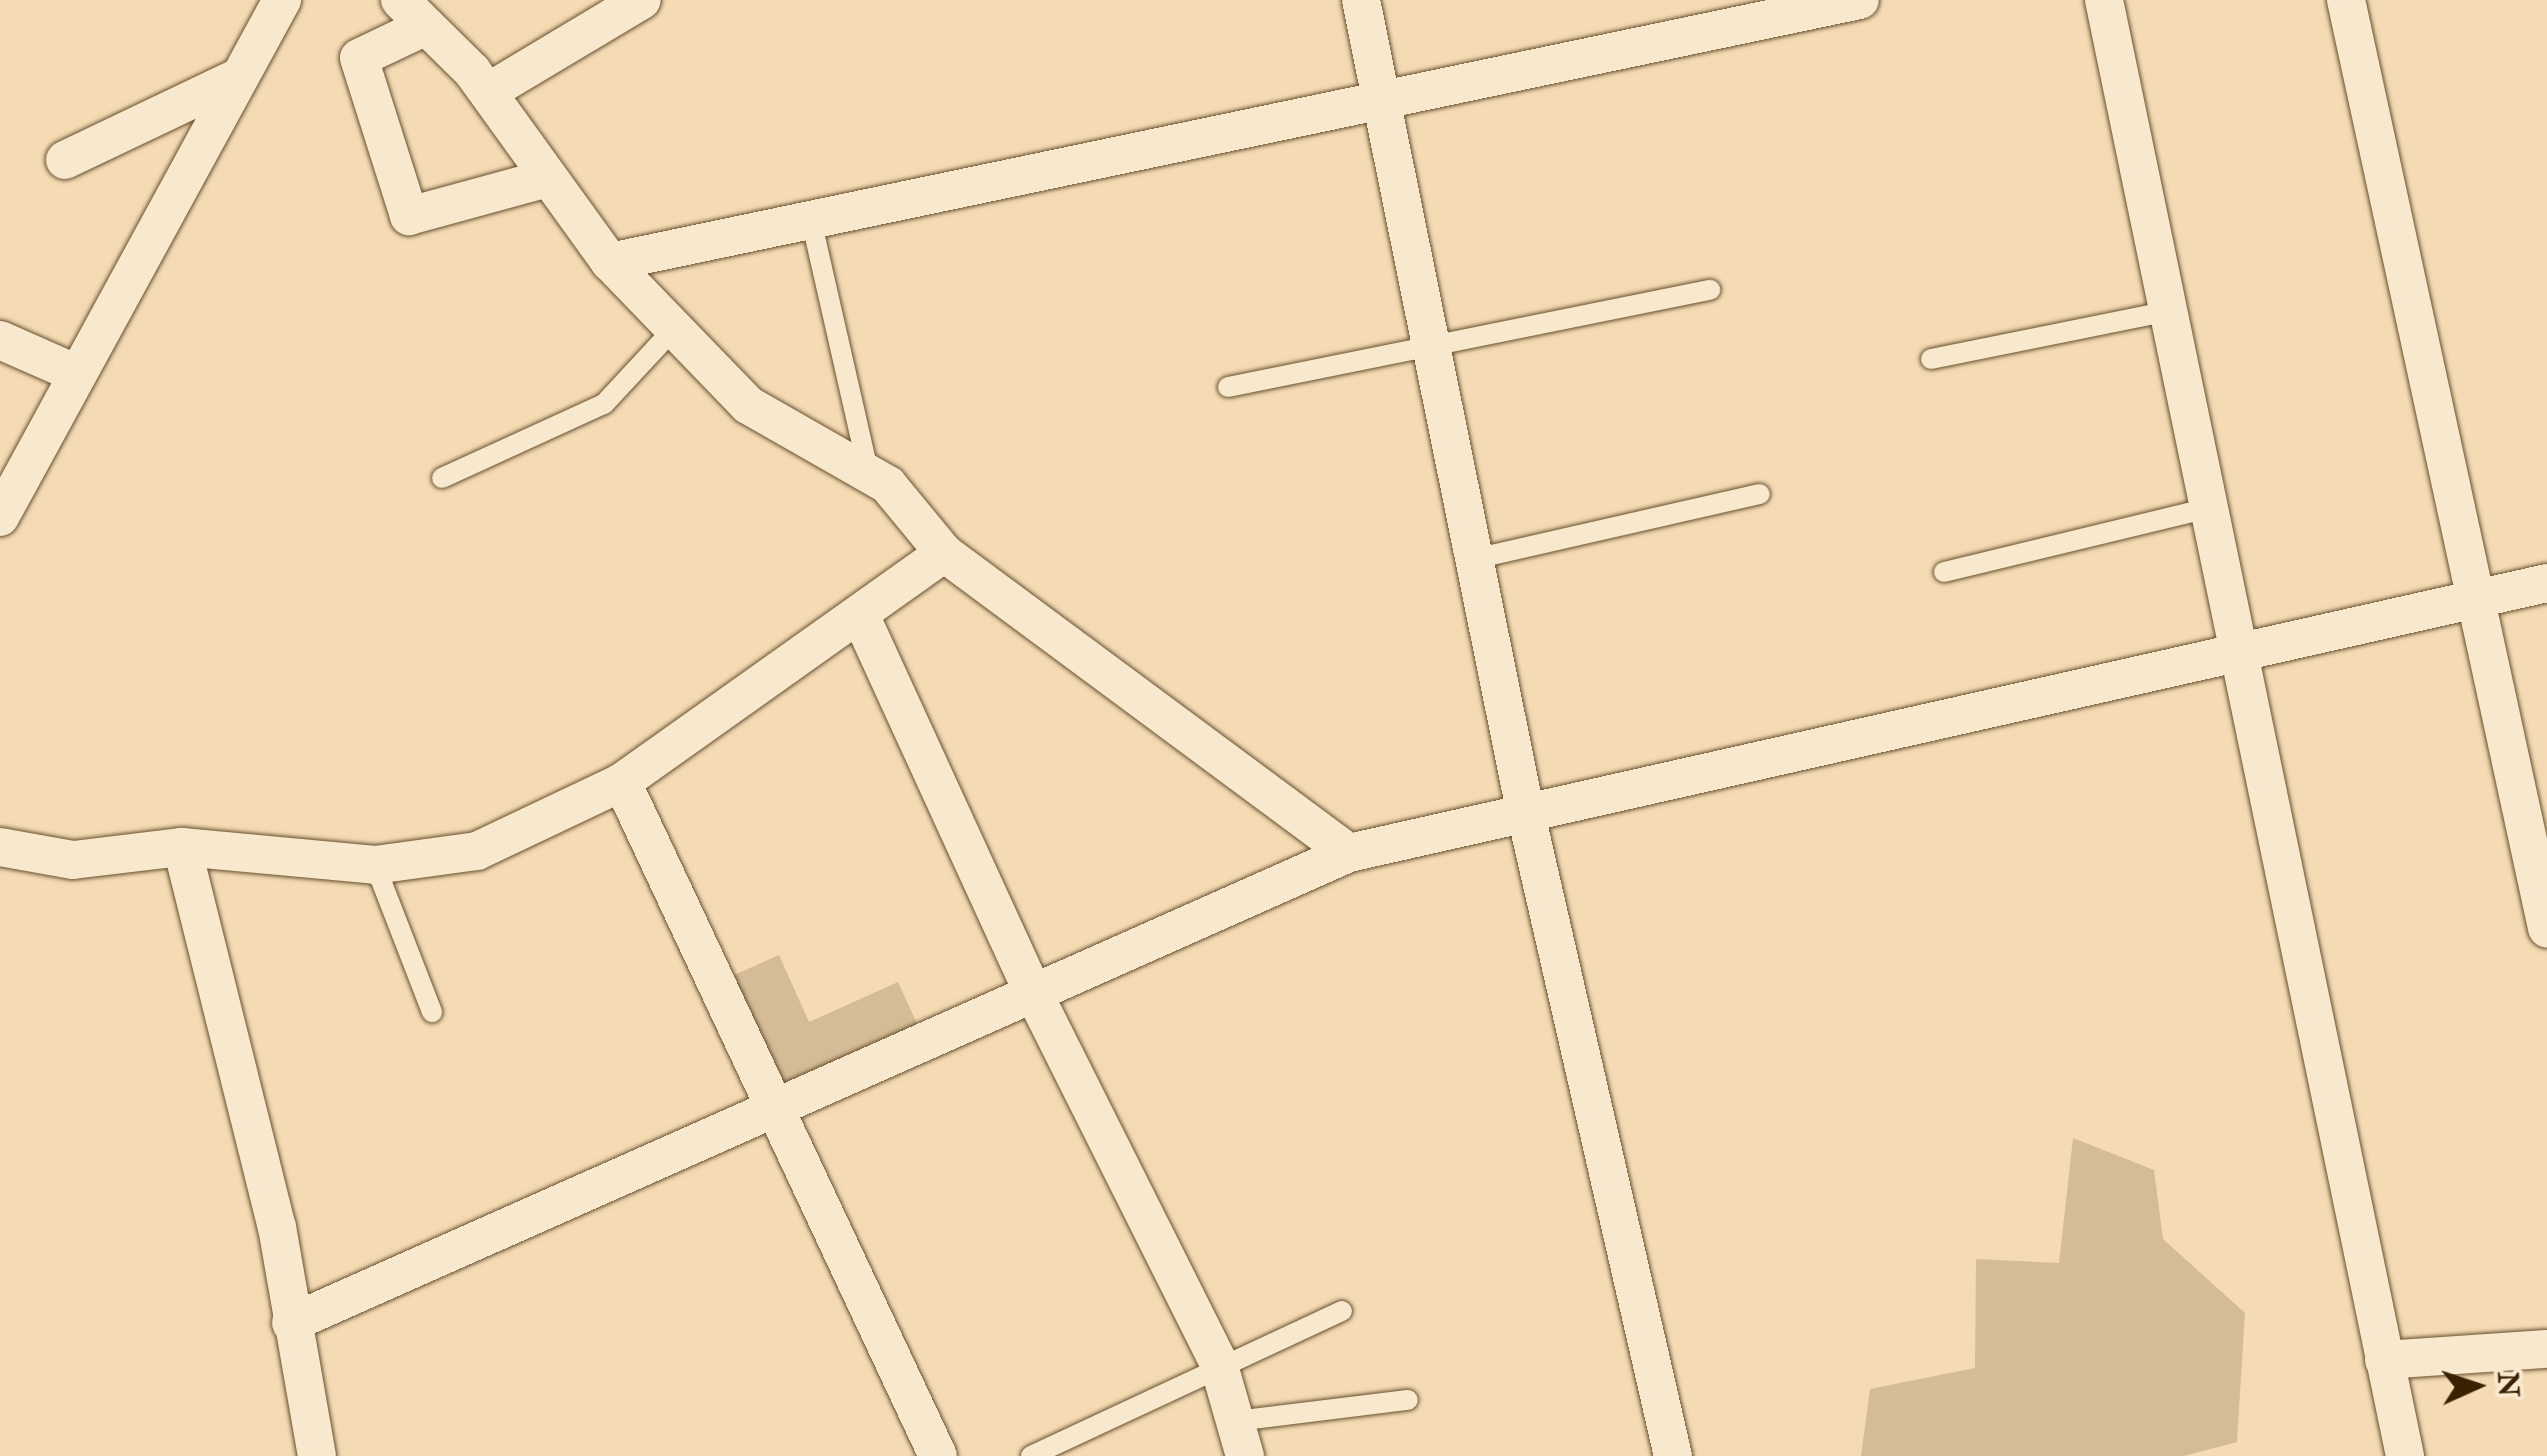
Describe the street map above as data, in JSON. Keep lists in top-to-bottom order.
{
  "north": "right"
}
